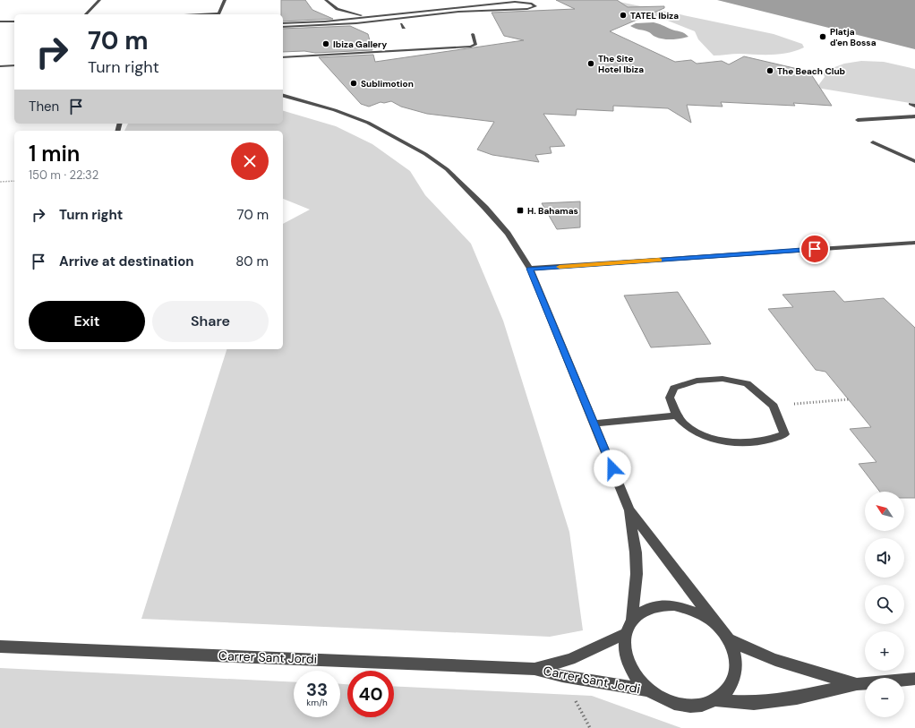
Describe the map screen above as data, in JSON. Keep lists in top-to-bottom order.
{
  "streets": {
    "street": ["Carrer Sant Jordi"]
  },
  "places": {
    "other": [
      "TATEL Ibiza",
      "Platja d'en Bossa",
      "Ibiza Gallery",
      "The Site Hotel Ibiza",
      "The Beach Club",
      "Sublimotion"
    ],
    "transit": ["H. Bahamas"]
  },
  "north": "top left",
  "page": {
    "turn": ["70 m", "Turn right"],
    "then": "Then",
    "heading": ["1 min", "150 m · 22:32"],
    "list": [
      {
        "name": "Turn right",
        "value": "70 m"
      },
      {
        "name": "Arrive at destination",
        "value": "80 m"
      }
    ],
    "buttons": ["Exit", "Share"],
    "map_buttons": ["+", "−"],
    "speed": "33 km/h",
    "limit": "40"
  }
}
